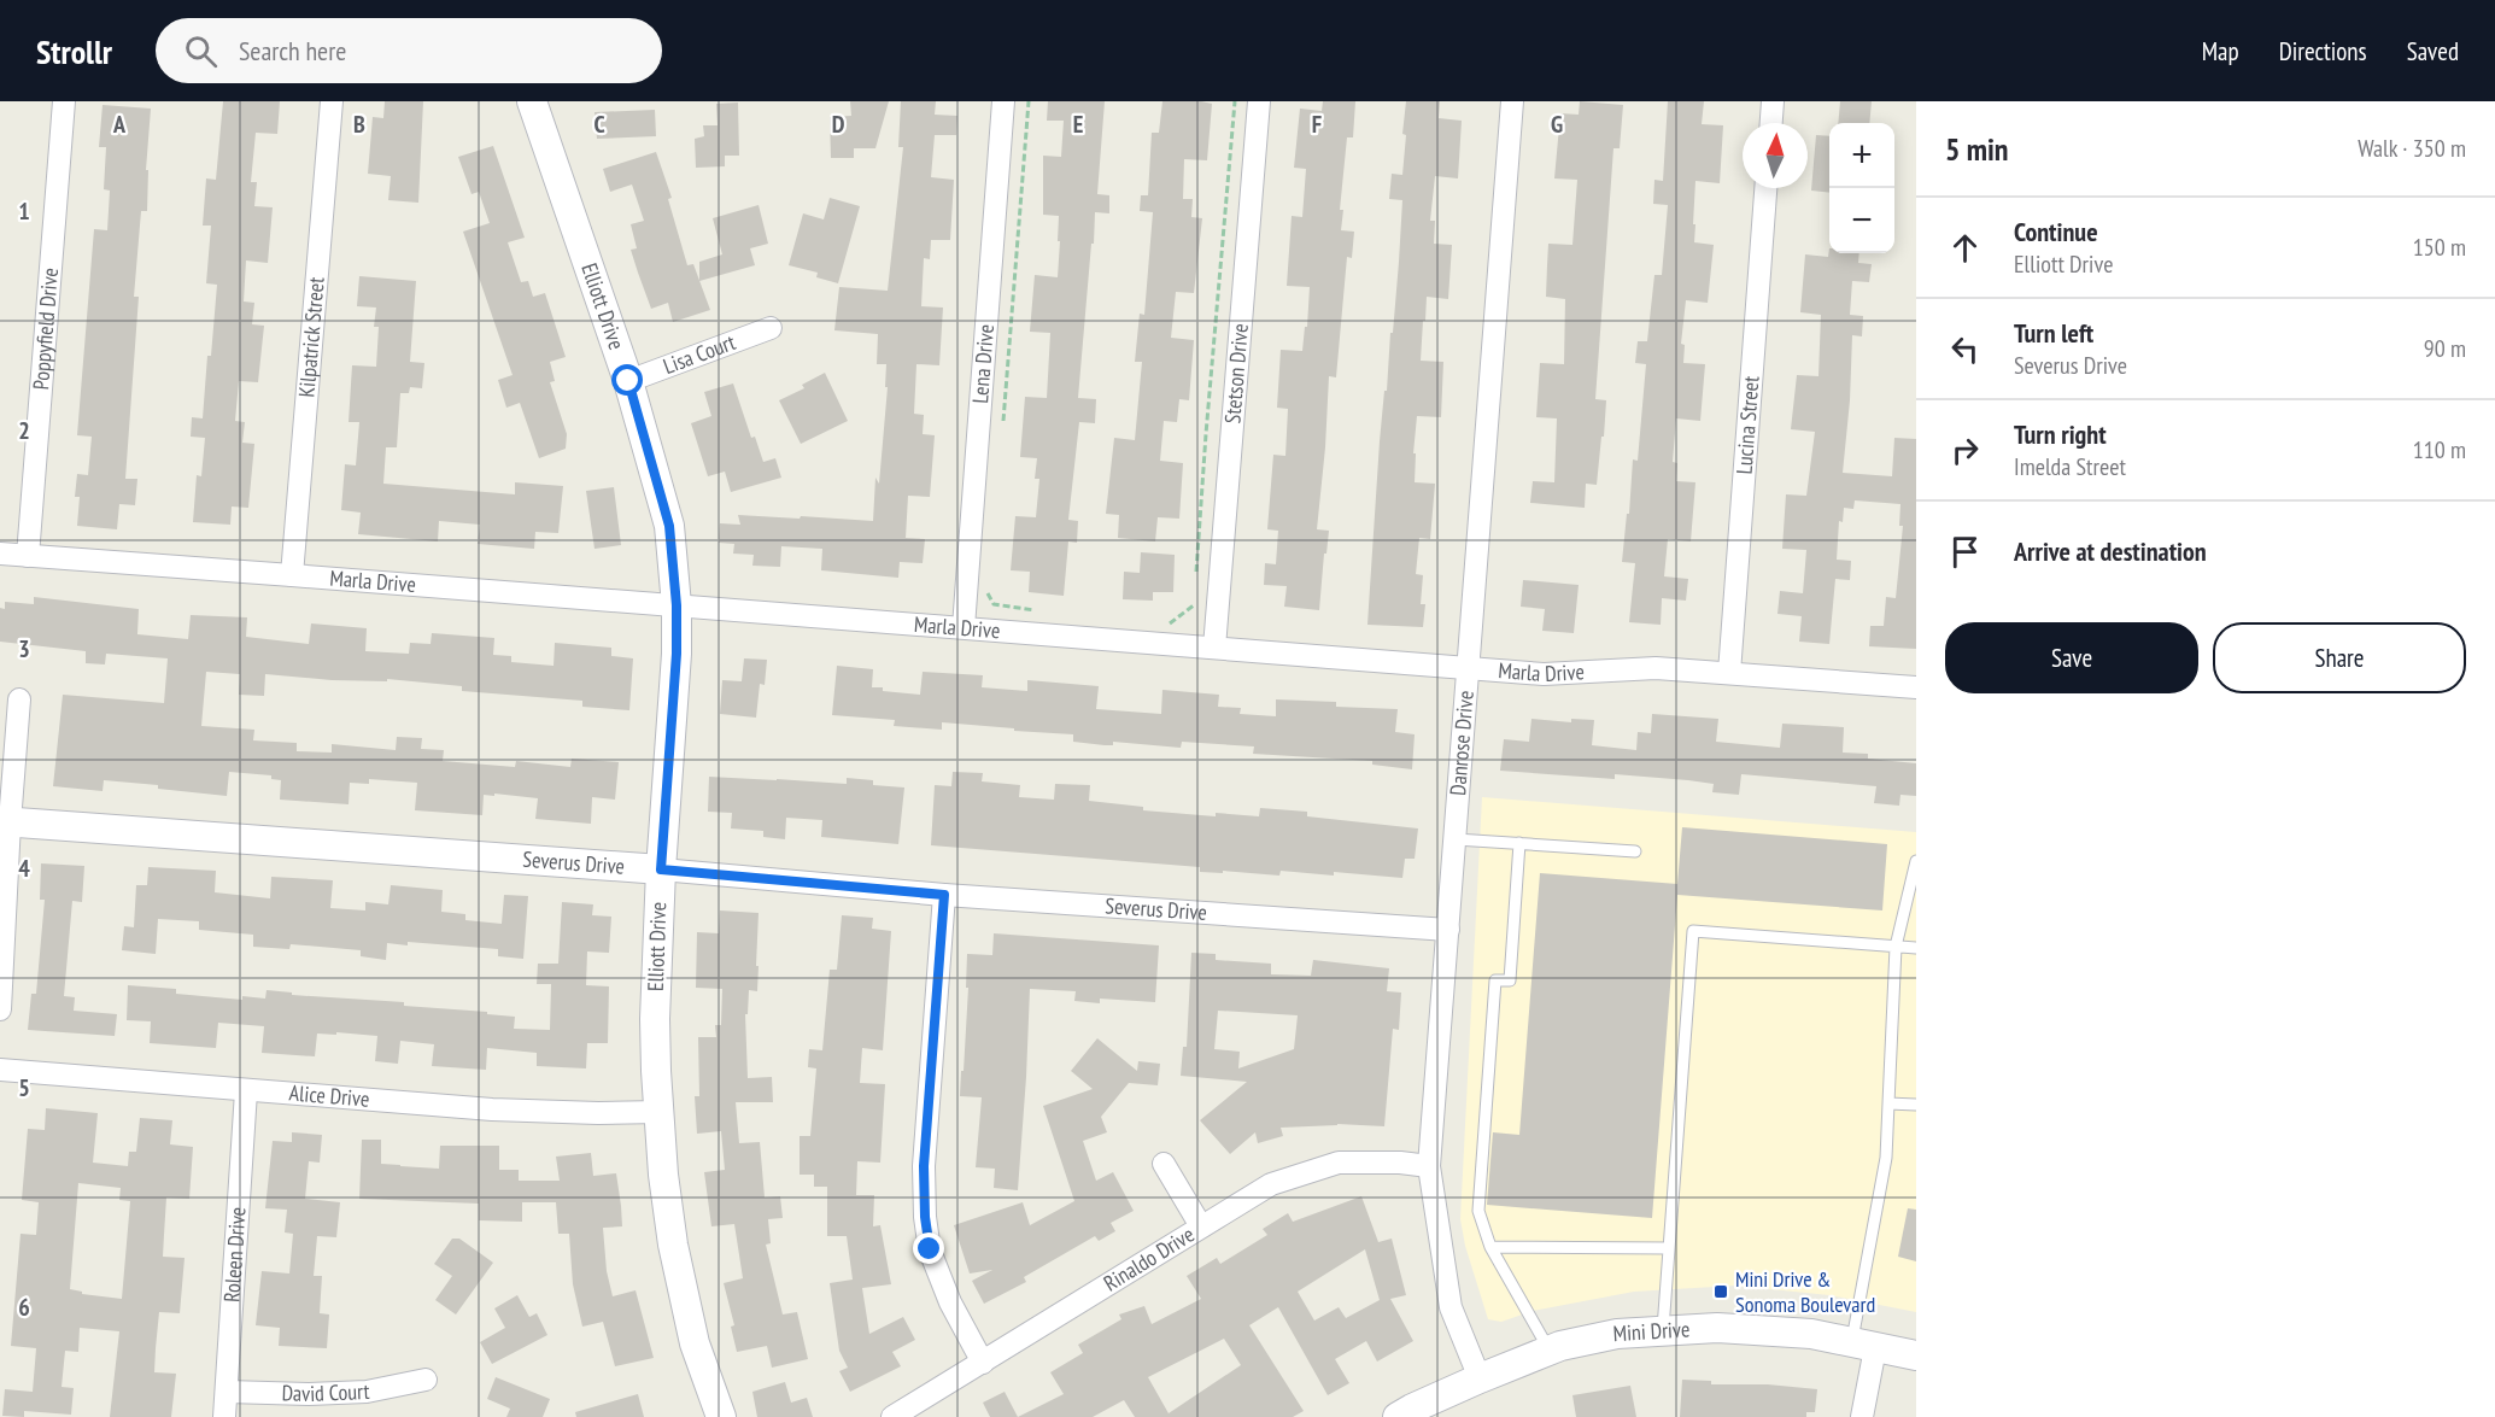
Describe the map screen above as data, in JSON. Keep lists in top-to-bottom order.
{
  "streets": {
    "street": [
      "Elliott Drive",
      "Poppyfield Drive",
      "Kilpatrick Street",
      "Lisa Court",
      "Lena Drive",
      "Stetson Drive",
      "Lucina Street",
      "Marla Drive",
      "Danrose Drive",
      "Severus Drive",
      "Alice Drive",
      "Roleen Drive",
      "Rinaldo Drive",
      "Mini Drive",
      "David Court"
    ]
  },
  "crossings": [
    ["Elliott Drive", "Lisa Court"],
    ["Elliott Drive", "Marla Drive"],
    ["Elliott Drive", "Severus Drive"],
    ["Elliott Drive", "Alice Drive"],
    ["Poppyfield Drive", "Marla Drive"],
    ["Kilpatrick Street", "Marla Drive"],
    ["Lena Drive", "Marla Drive"],
    ["Stetson Drive", "Marla Drive"],
    ["Lucina Street", "Marla Drive"],
    ["Marla Drive", "Danrose Drive"],
    ["Danrose Drive", "Severus Drive"],
    ["Danrose Drive", "Rinaldo Drive"],
    ["Danrose Drive", "Mini Drive"],
    ["Alice Drive", "Roleen Drive"],
    ["Roleen Drive", "David Court"]
  ],
  "places": {
    "transit": ["Mini Drive & Sonoma Boulevard"]
  },
  "north": "top",
  "page": {
    "header": "Strollr",
    "search": "Search here",
    "nav": ["Map", "Directions", "Saved"],
    "heading": ["5 min", "Walk · 350 m"],
    "map_buttons": ["+", "−"],
    "list": [
      ["Continue", "Elliott Drive", "150 m"],
      ["Turn left", "Severus Drive", "90 m"],
      ["Turn right", "Imelda Street", "110 m"],
      "Arrive at destination"
    ],
    "buttons": ["Save", "Share"]
  },
  "grid": {
    "columns": [
      "A",
      "B",
      "C",
      "D",
      "E",
      "F",
      "G"
    ],
    "rows": [
      "1",
      "2",
      "3",
      "4",
      "5",
      "6"
    ]
  }
}
